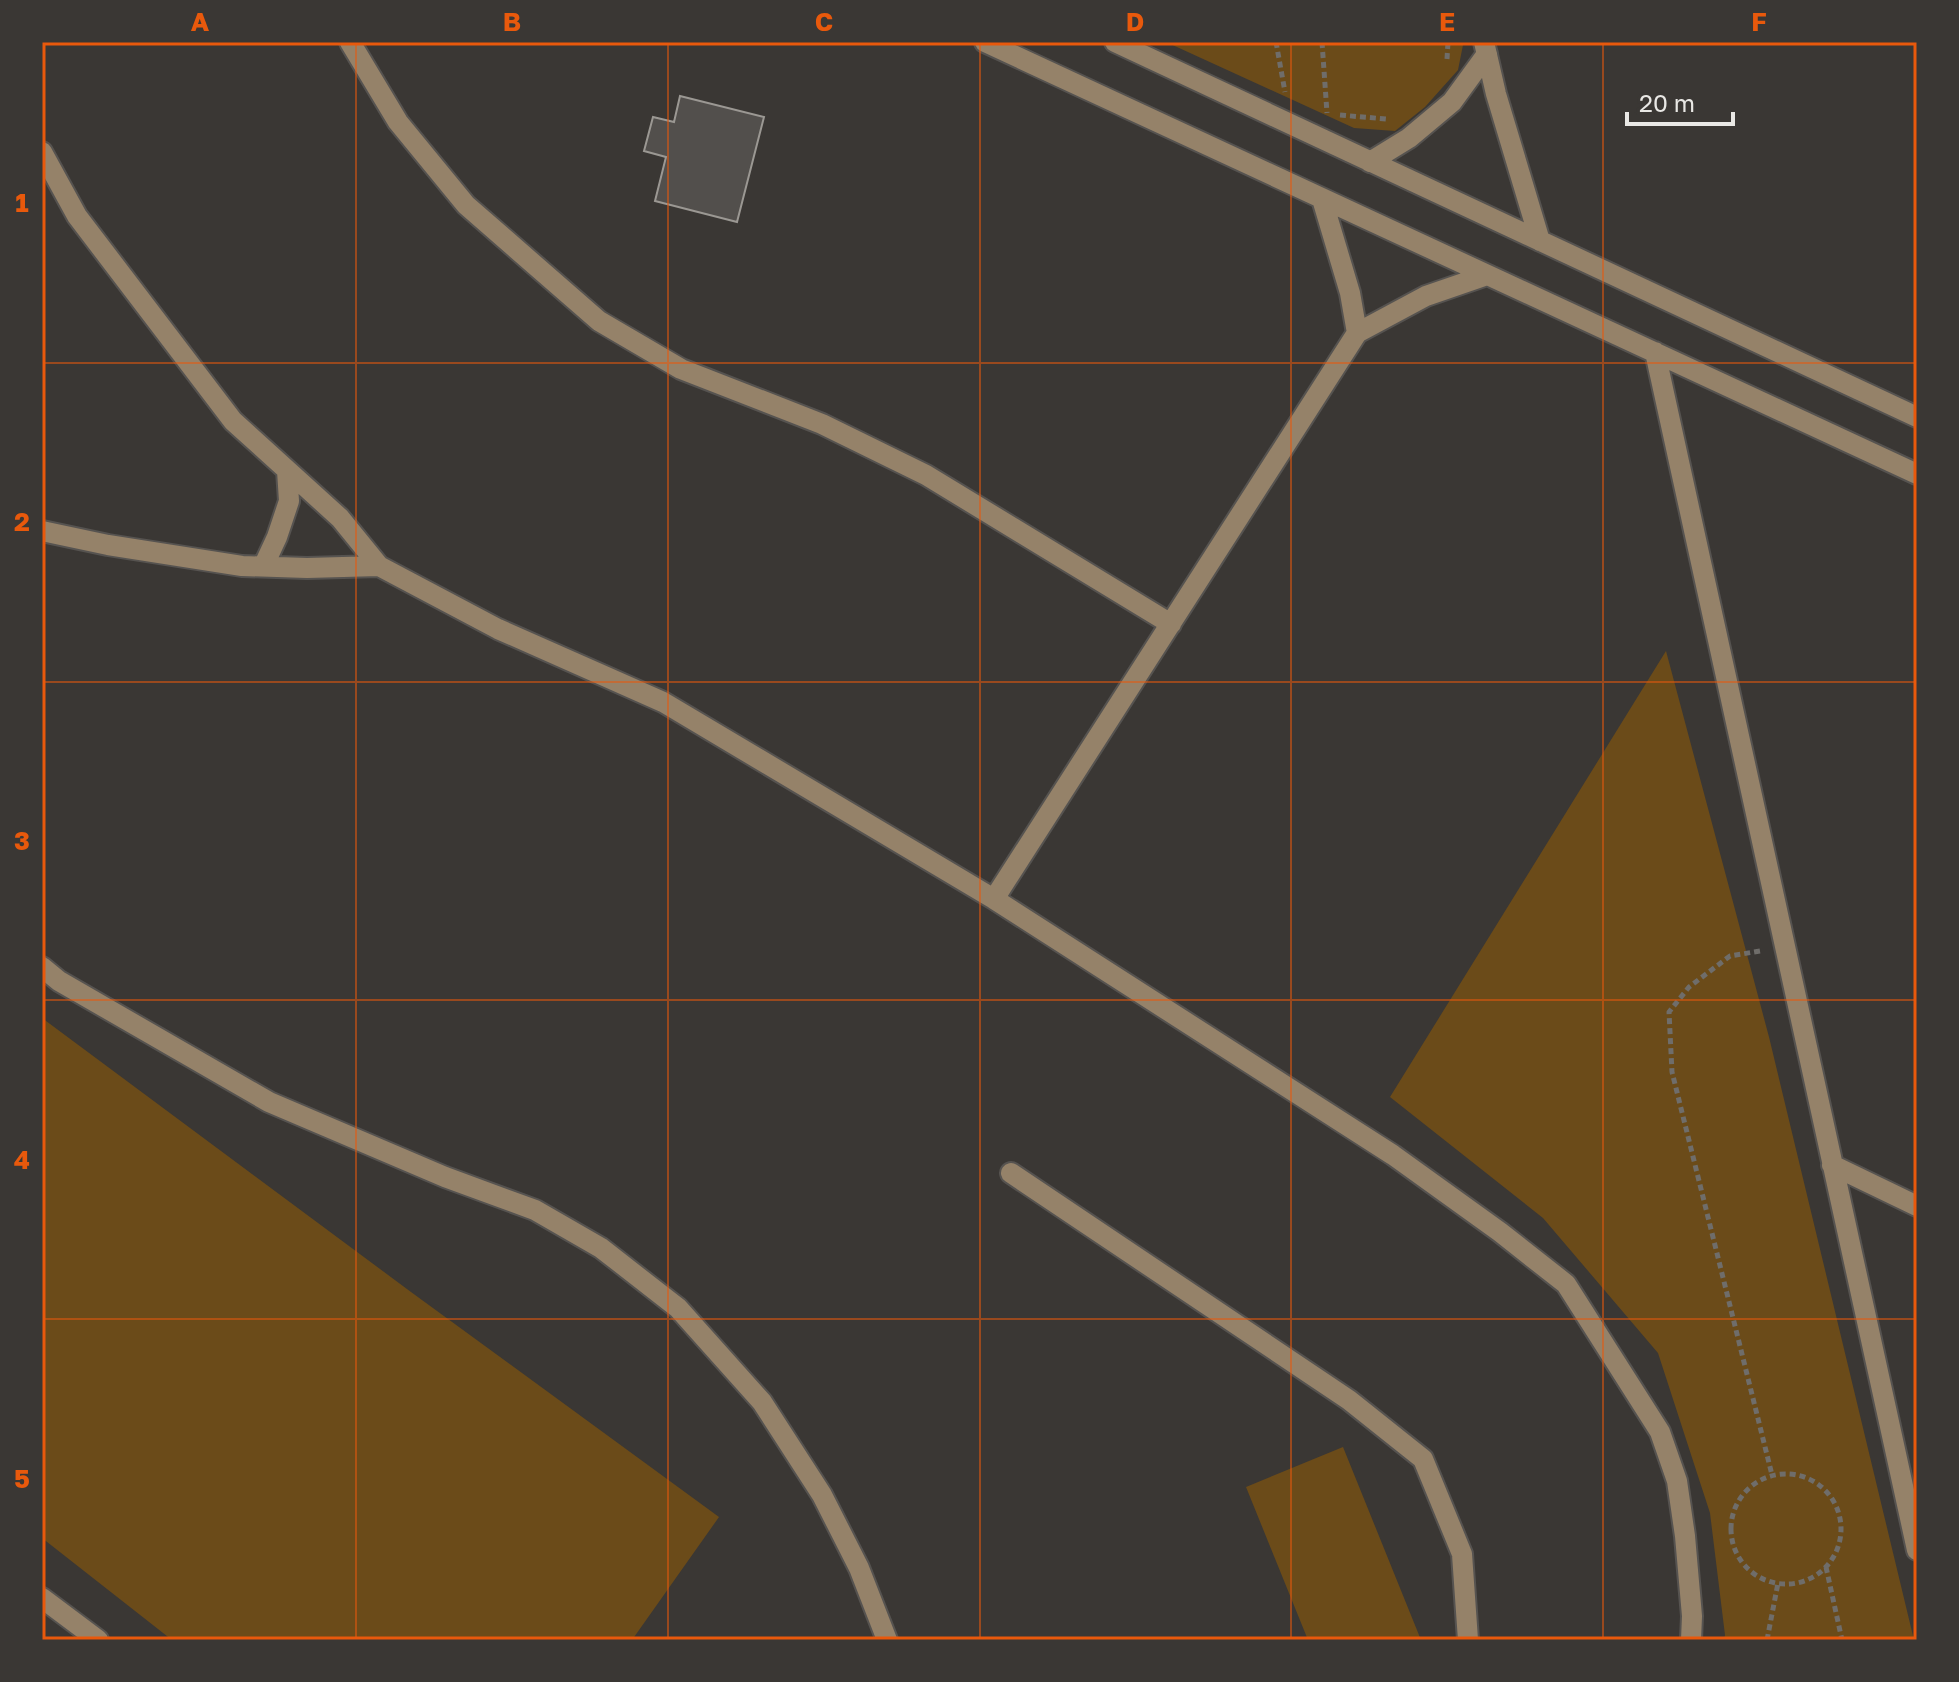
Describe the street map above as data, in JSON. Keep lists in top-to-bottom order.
{
  "scale_bar": "20 m",
  "grid": {
    "columns": [
      "A",
      "B",
      "C",
      "D",
      "E",
      "F"
    ],
    "rows": [
      "1",
      "2",
      "3",
      "4",
      "5"
    ]
  }
}
